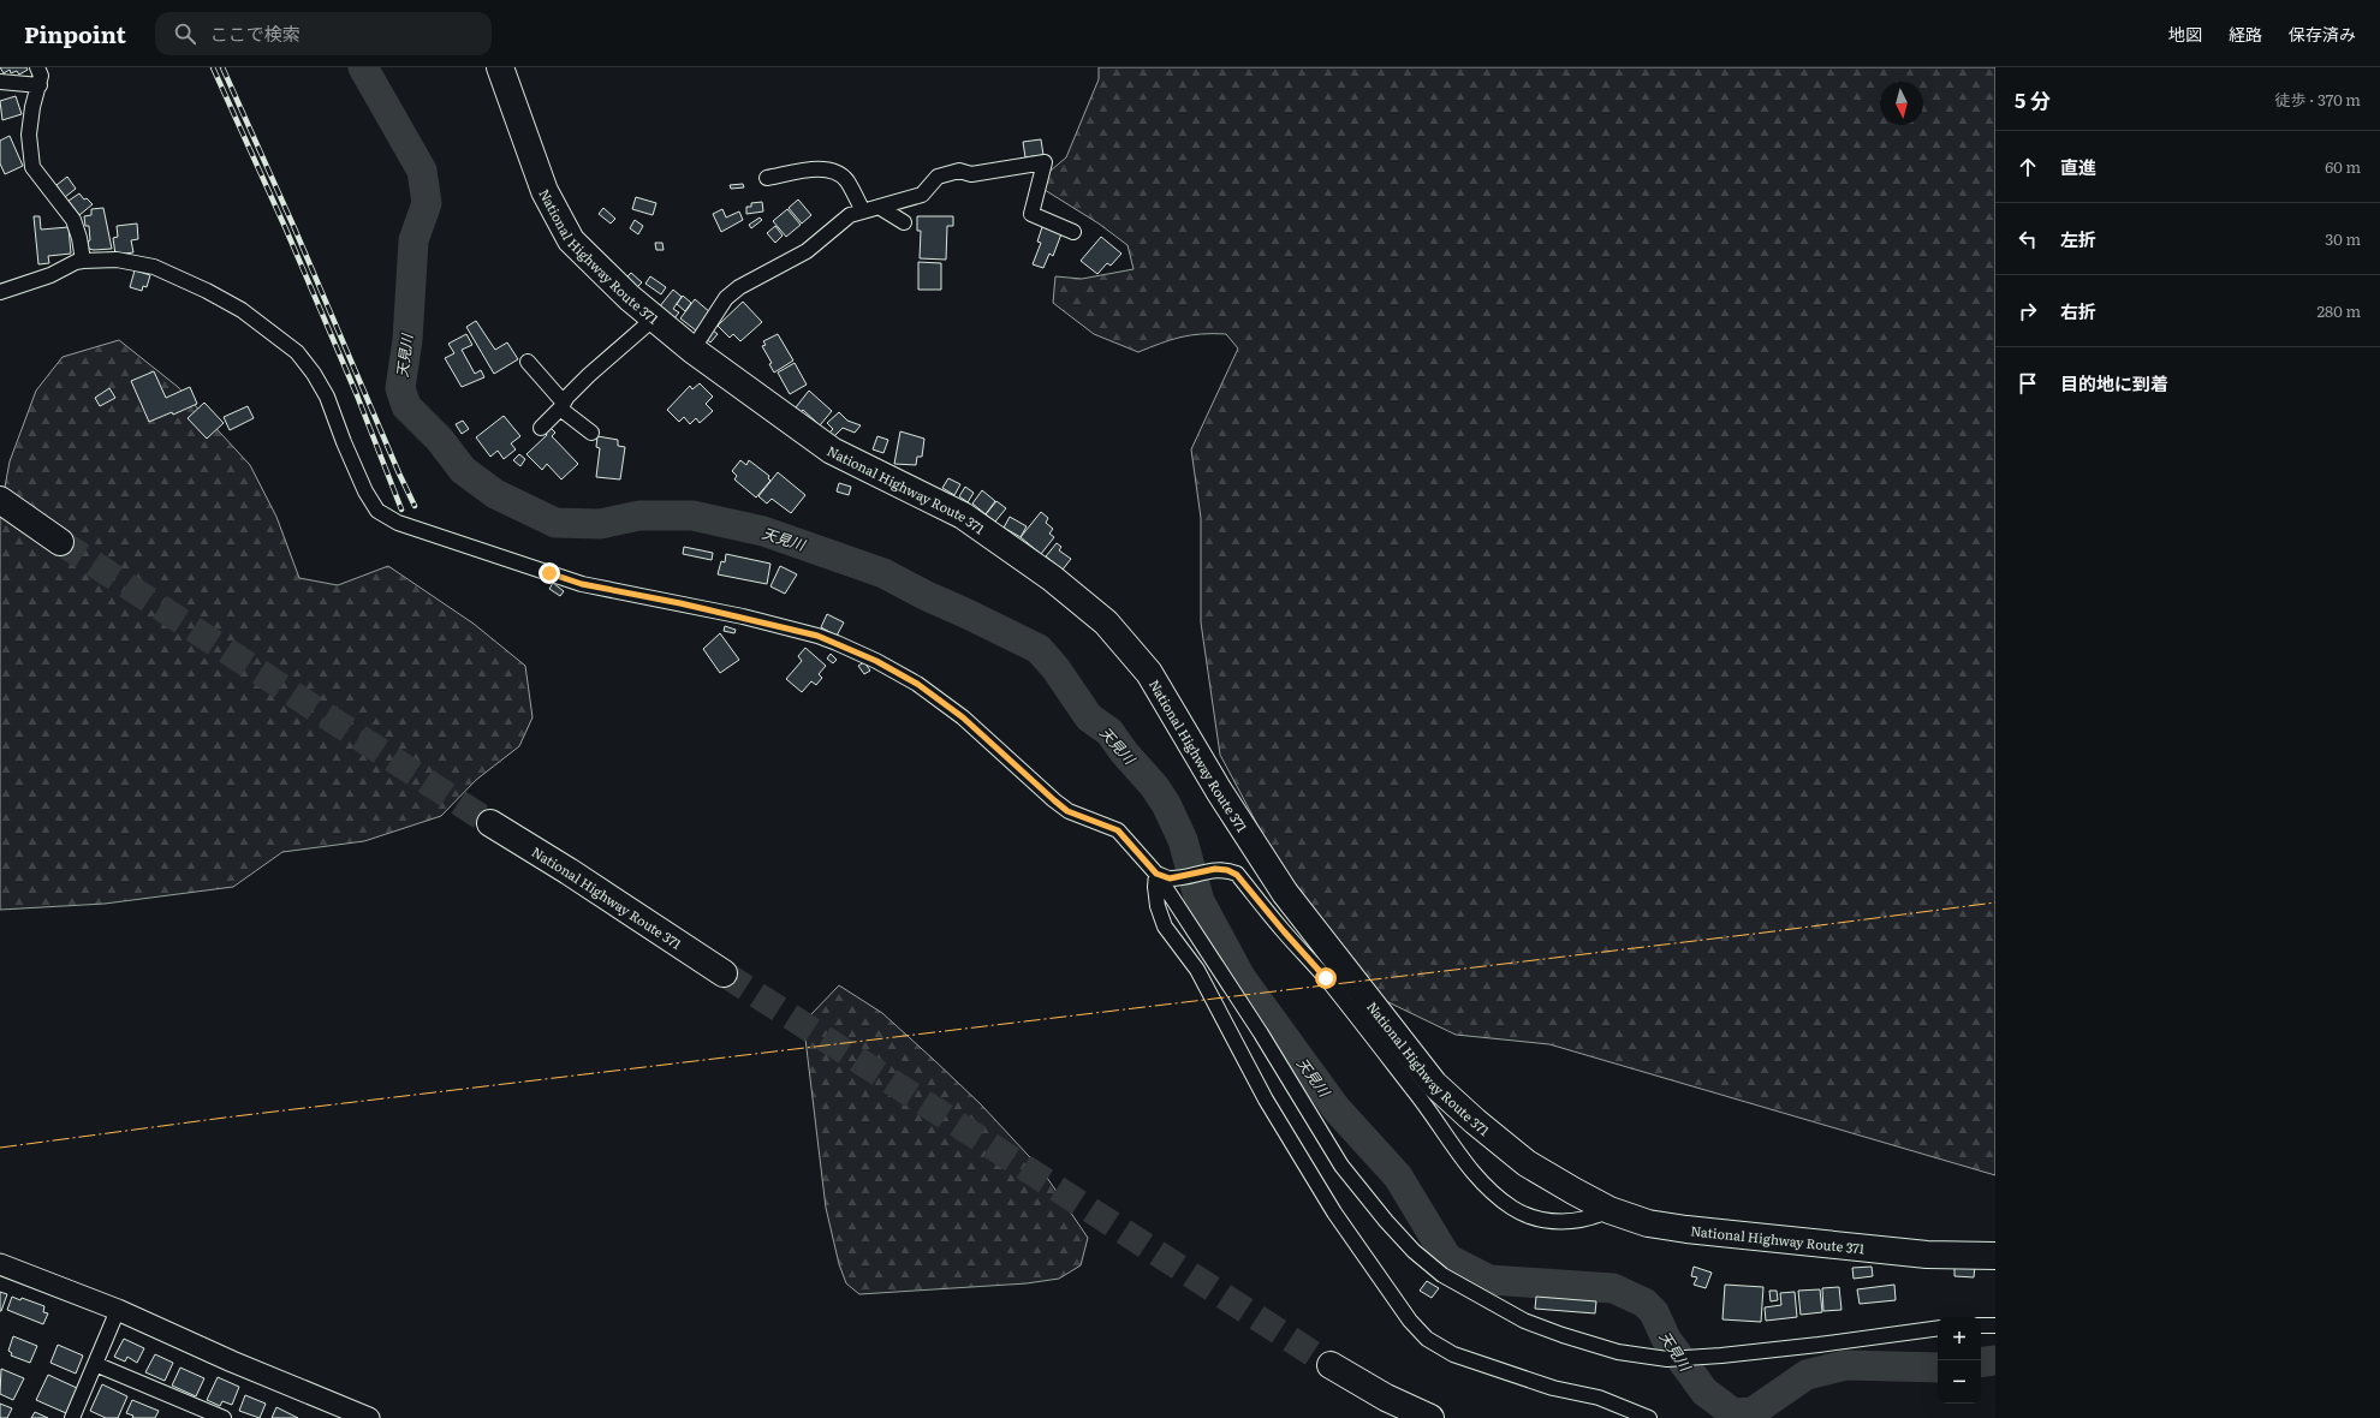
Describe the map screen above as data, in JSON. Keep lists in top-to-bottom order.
{
  "streets": {
    "highway": ["National Highway Route 371"]
  },
  "water": ["天見川"],
  "north": "bottom",
  "page": {
    "header": "Pinpoint",
    "search": "ここで検索",
    "nav": ["地図", "経路", "保存済み"],
    "heading": ["5 分", "徒歩 · 370 m"],
    "list": [
      ["直進", "60 m"],
      ["左折", "30 m"],
      ["右折", "280 m"],
      "目的地に到着"
    ],
    "map_buttons": ["+", "−"]
  }
}
